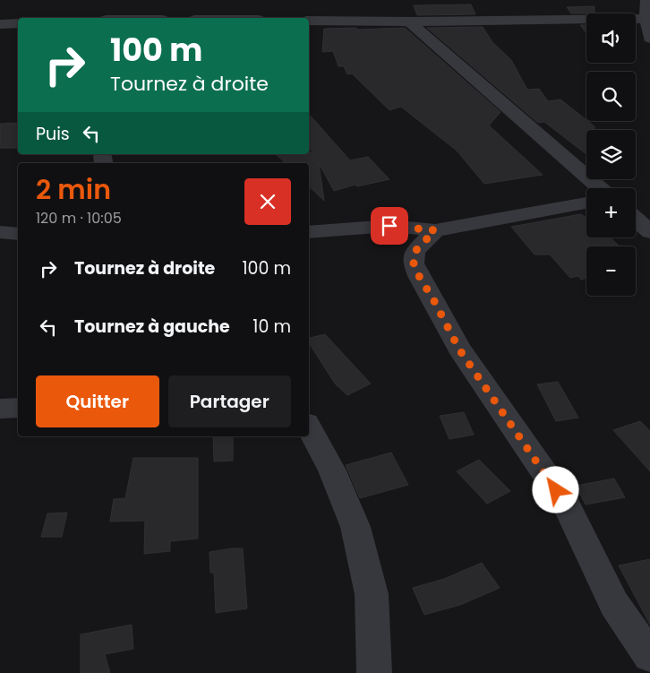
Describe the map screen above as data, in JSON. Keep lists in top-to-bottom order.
{
  "page": {
    "map_buttons": ["+", "−"],
    "turn": ["100 m", "Tournez à droite"],
    "then": "Puis",
    "heading": ["2 min", "120 m · 10:05"],
    "list": [
      {
        "name": "Tournez à droite",
        "value": "100 m"
      },
      {
        "name": "Tournez à gauche",
        "value": "10 m"
      }
    ],
    "buttons": ["Quitter", "Partager"]
  }
}
